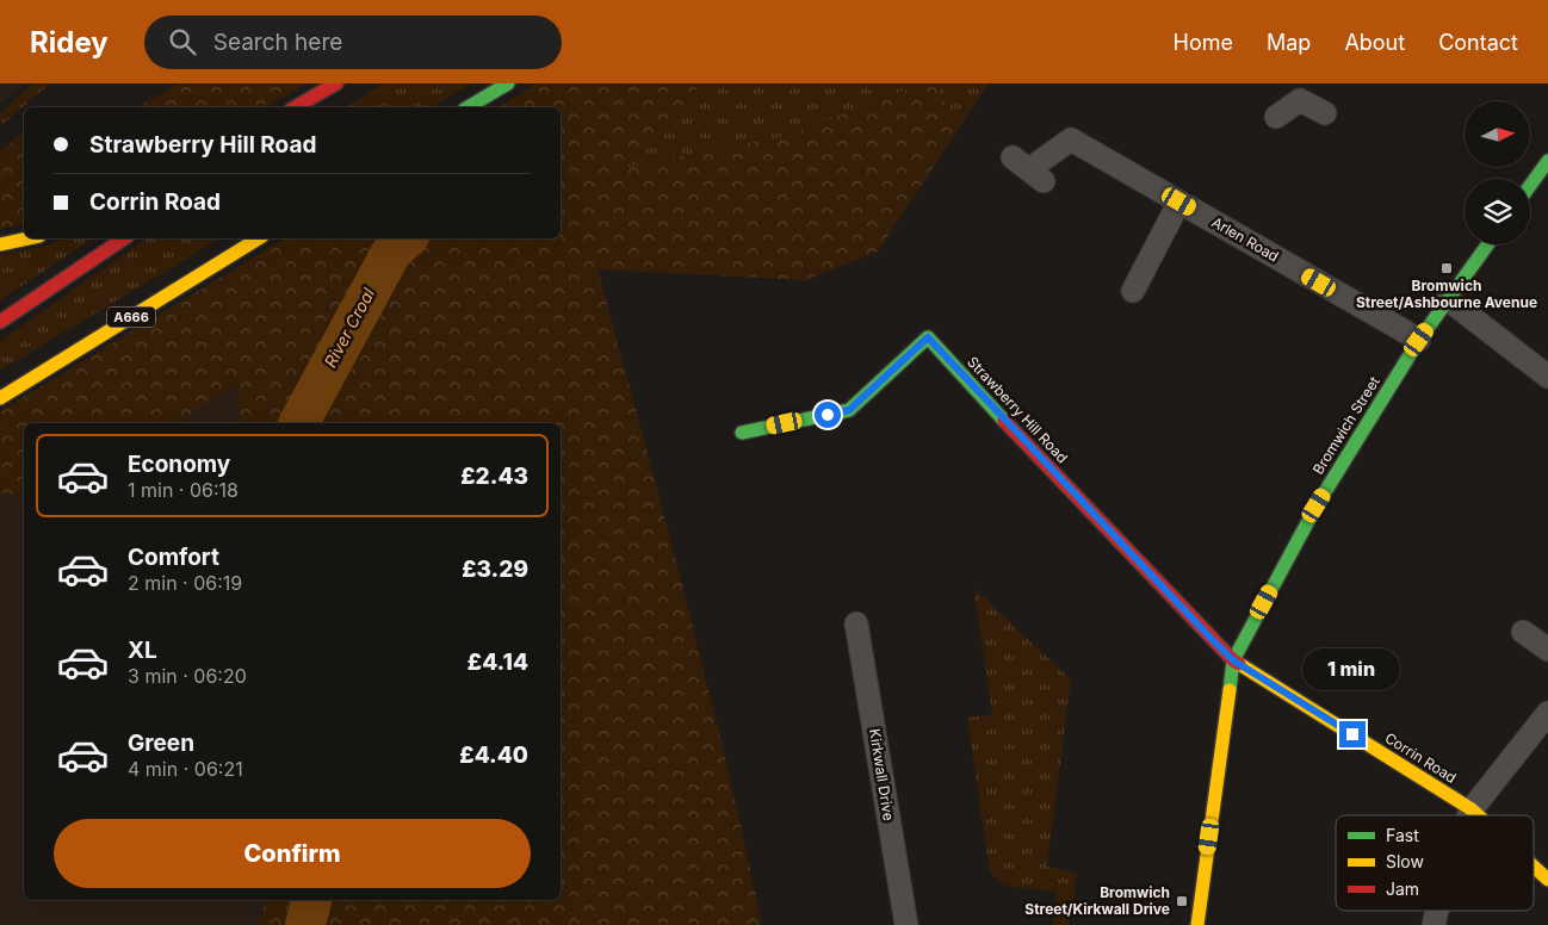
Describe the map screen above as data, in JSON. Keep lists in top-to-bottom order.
{
  "streets": {
    "main road": [
      "A666",
      "Strawberry Hill Road",
      "Bromwich Street",
      "Corrin Road"
    ],
    "street": ["Arlen Road", "Kirkwall Drive"]
  },
  "crossings": [
    ["Arlen Road", "Bromwich Street"],
    ["Strawberry Hill Road", "Bromwich Street"],
    ["Strawberry Hill Road", "Corrin Road"],
    ["Bromwich Street", "Corrin Road"]
  ],
  "water": ["River Croal"],
  "places": {
    "transit": ["Bromwich Street/Ashbourne Avenue", "Bromwich Street/Kirkwall Drive"]
  },
  "legend": ["Fast", "Slow", "Jam"],
  "north": "right",
  "page": {
    "header": "Ridey",
    "search": "Search here",
    "nav": [
      "Home",
      "Map",
      "About",
      "Contact"
    ],
    "banner": ["Strawberry Hill Road", "Corrin Road"],
    "list": [
      {
        "name": "Economy",
        "note": "1 min · 06:18",
        "value": "£2.43"
      },
      {
        "name": "Comfort",
        "note": "2 min · 06:19",
        "value": "£3.29"
      },
      {
        "name": "XL",
        "note": "3 min · 06:20",
        "value": "£4.14"
      },
      {
        "name": "Green",
        "note": "4 min · 06:21",
        "value": "£4.40"
      }
    ],
    "bubble": "1 min",
    "buttons": "Confirm"
  }
}
